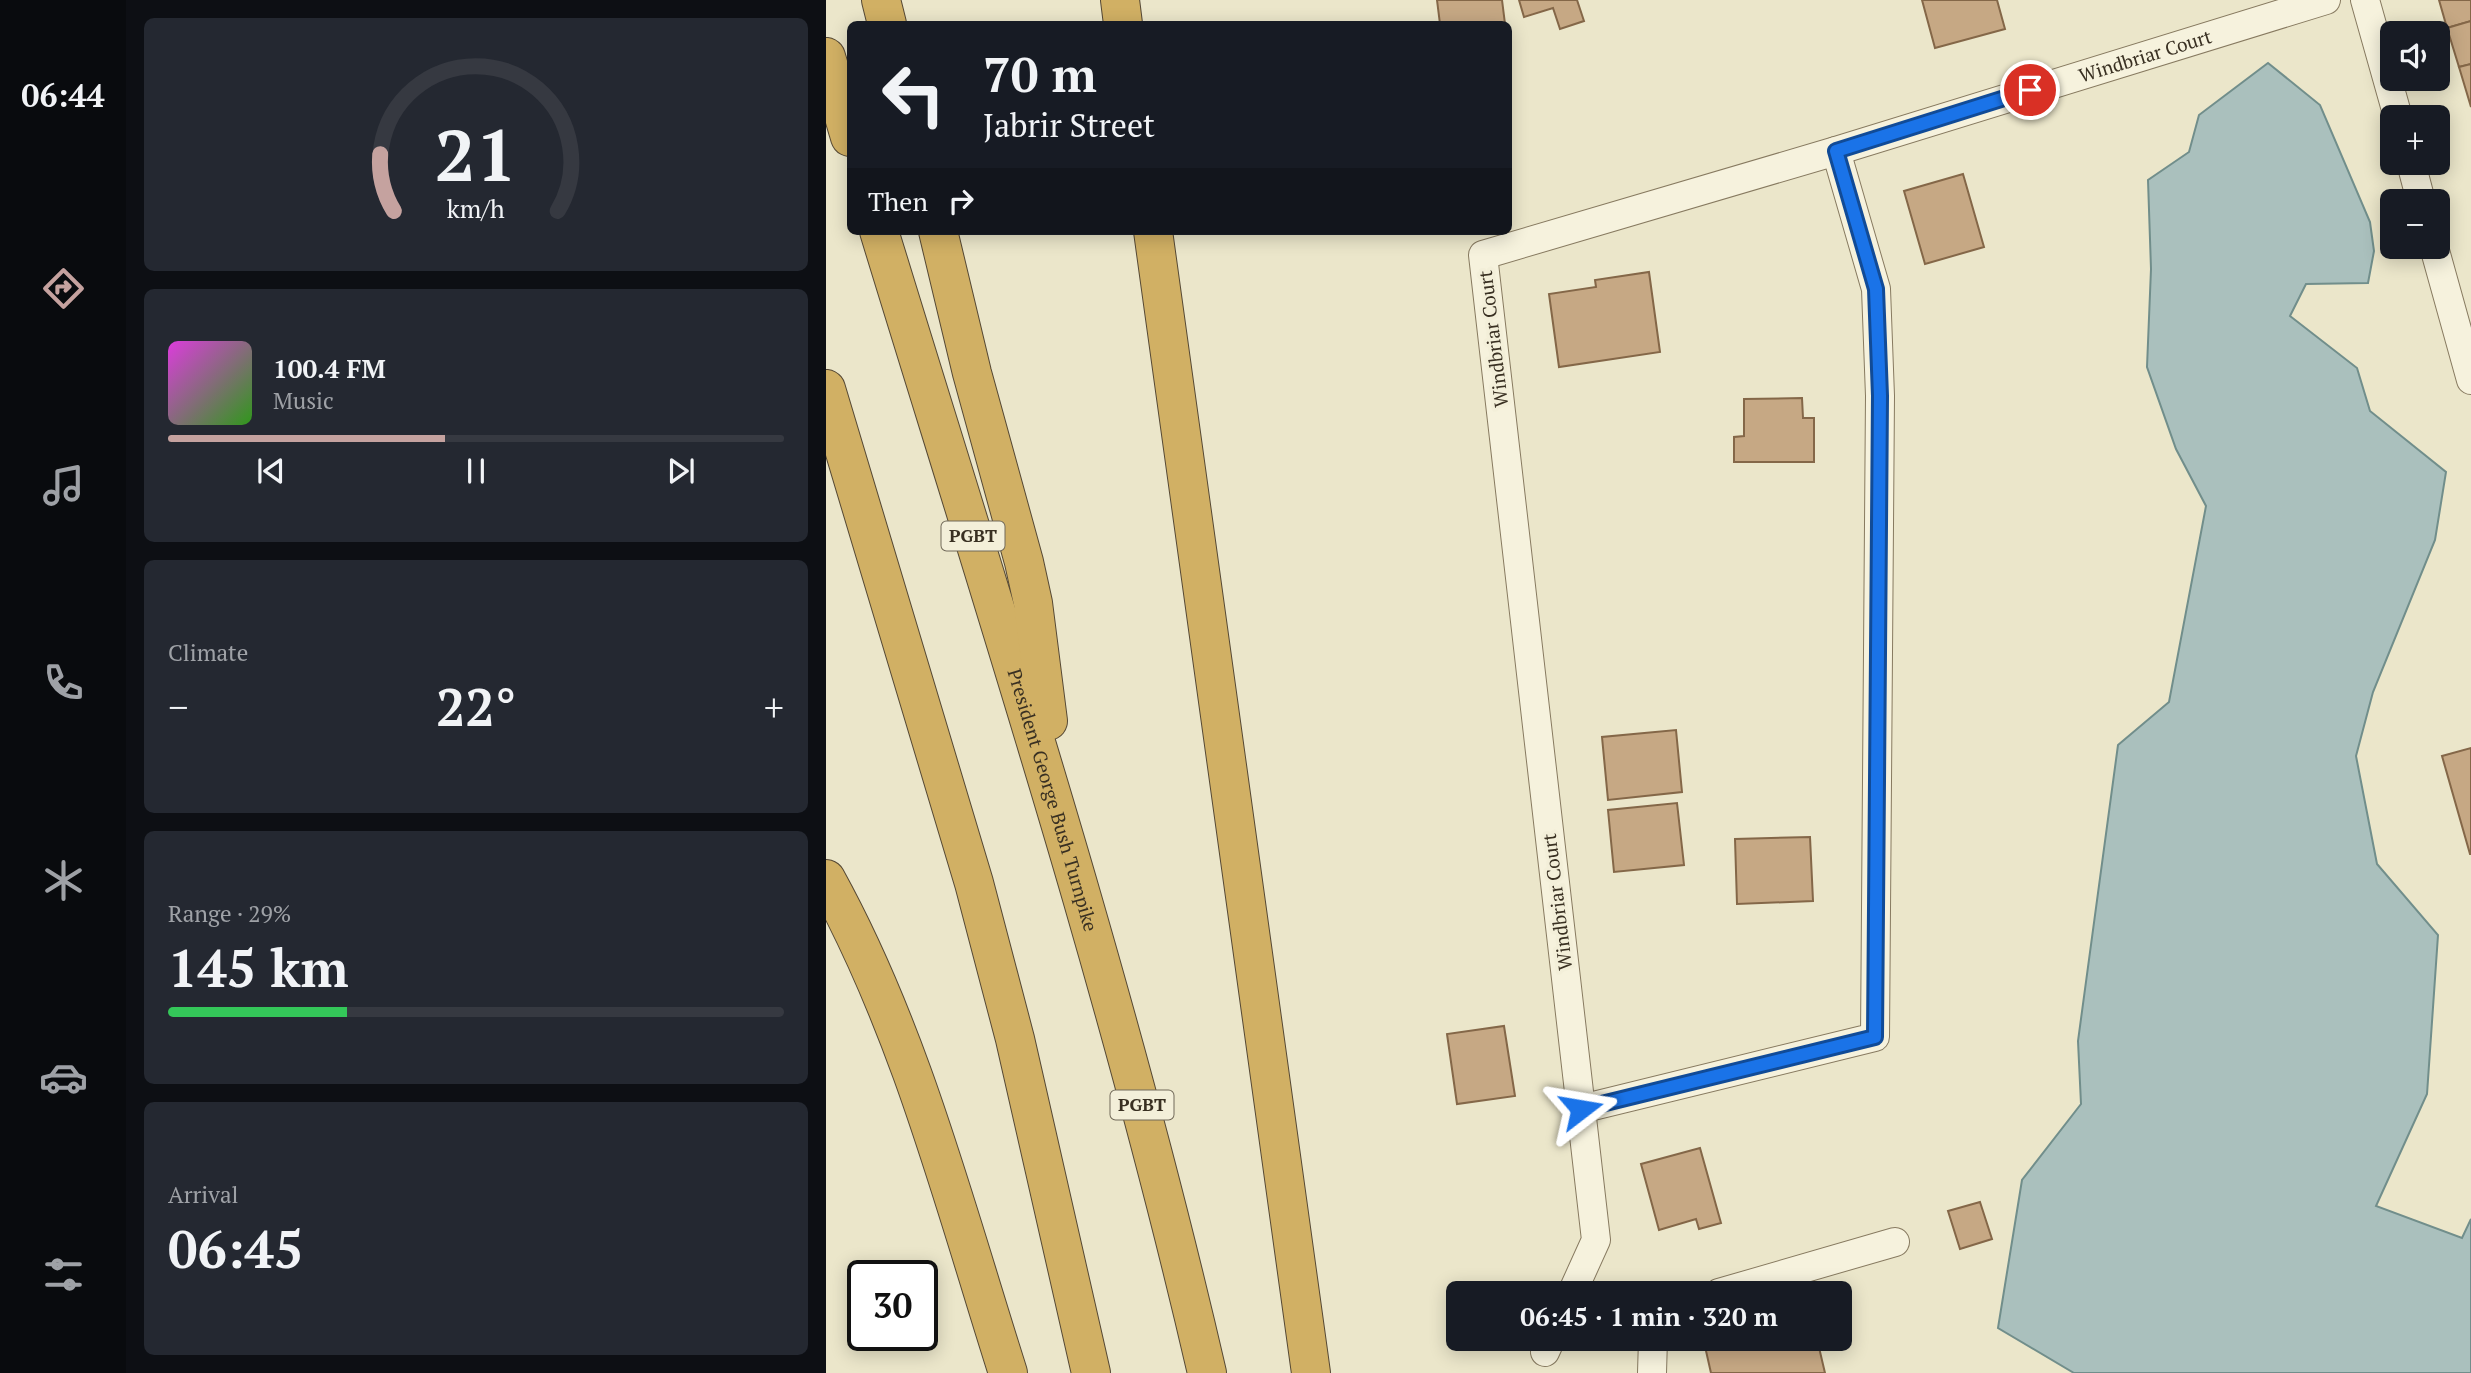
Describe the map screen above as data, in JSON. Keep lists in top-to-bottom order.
{
  "streets": {
    "highway": ["PGBT", "President George Bush Turnpike"],
    "street": ["Windbriar Court"]
  },
  "page": {
    "tabs": "06:44",
    "map_buttons": ["+", "−"],
    "turn": ["70 m", "Jabrir Street"],
    "then": "Then",
    "song": ["100.4 FM", "Music"],
    "tile": [
      "Climate",
      ["Range · 29%", "145 km"],
      ["Arrival", "06:45"]
    ],
    "heat": ["−", "22°", "+"],
    "limit": "30",
    "trip": "06:45 · 1 min · 320 m",
    "gauge": ["21", "km/h"]
  }
}
